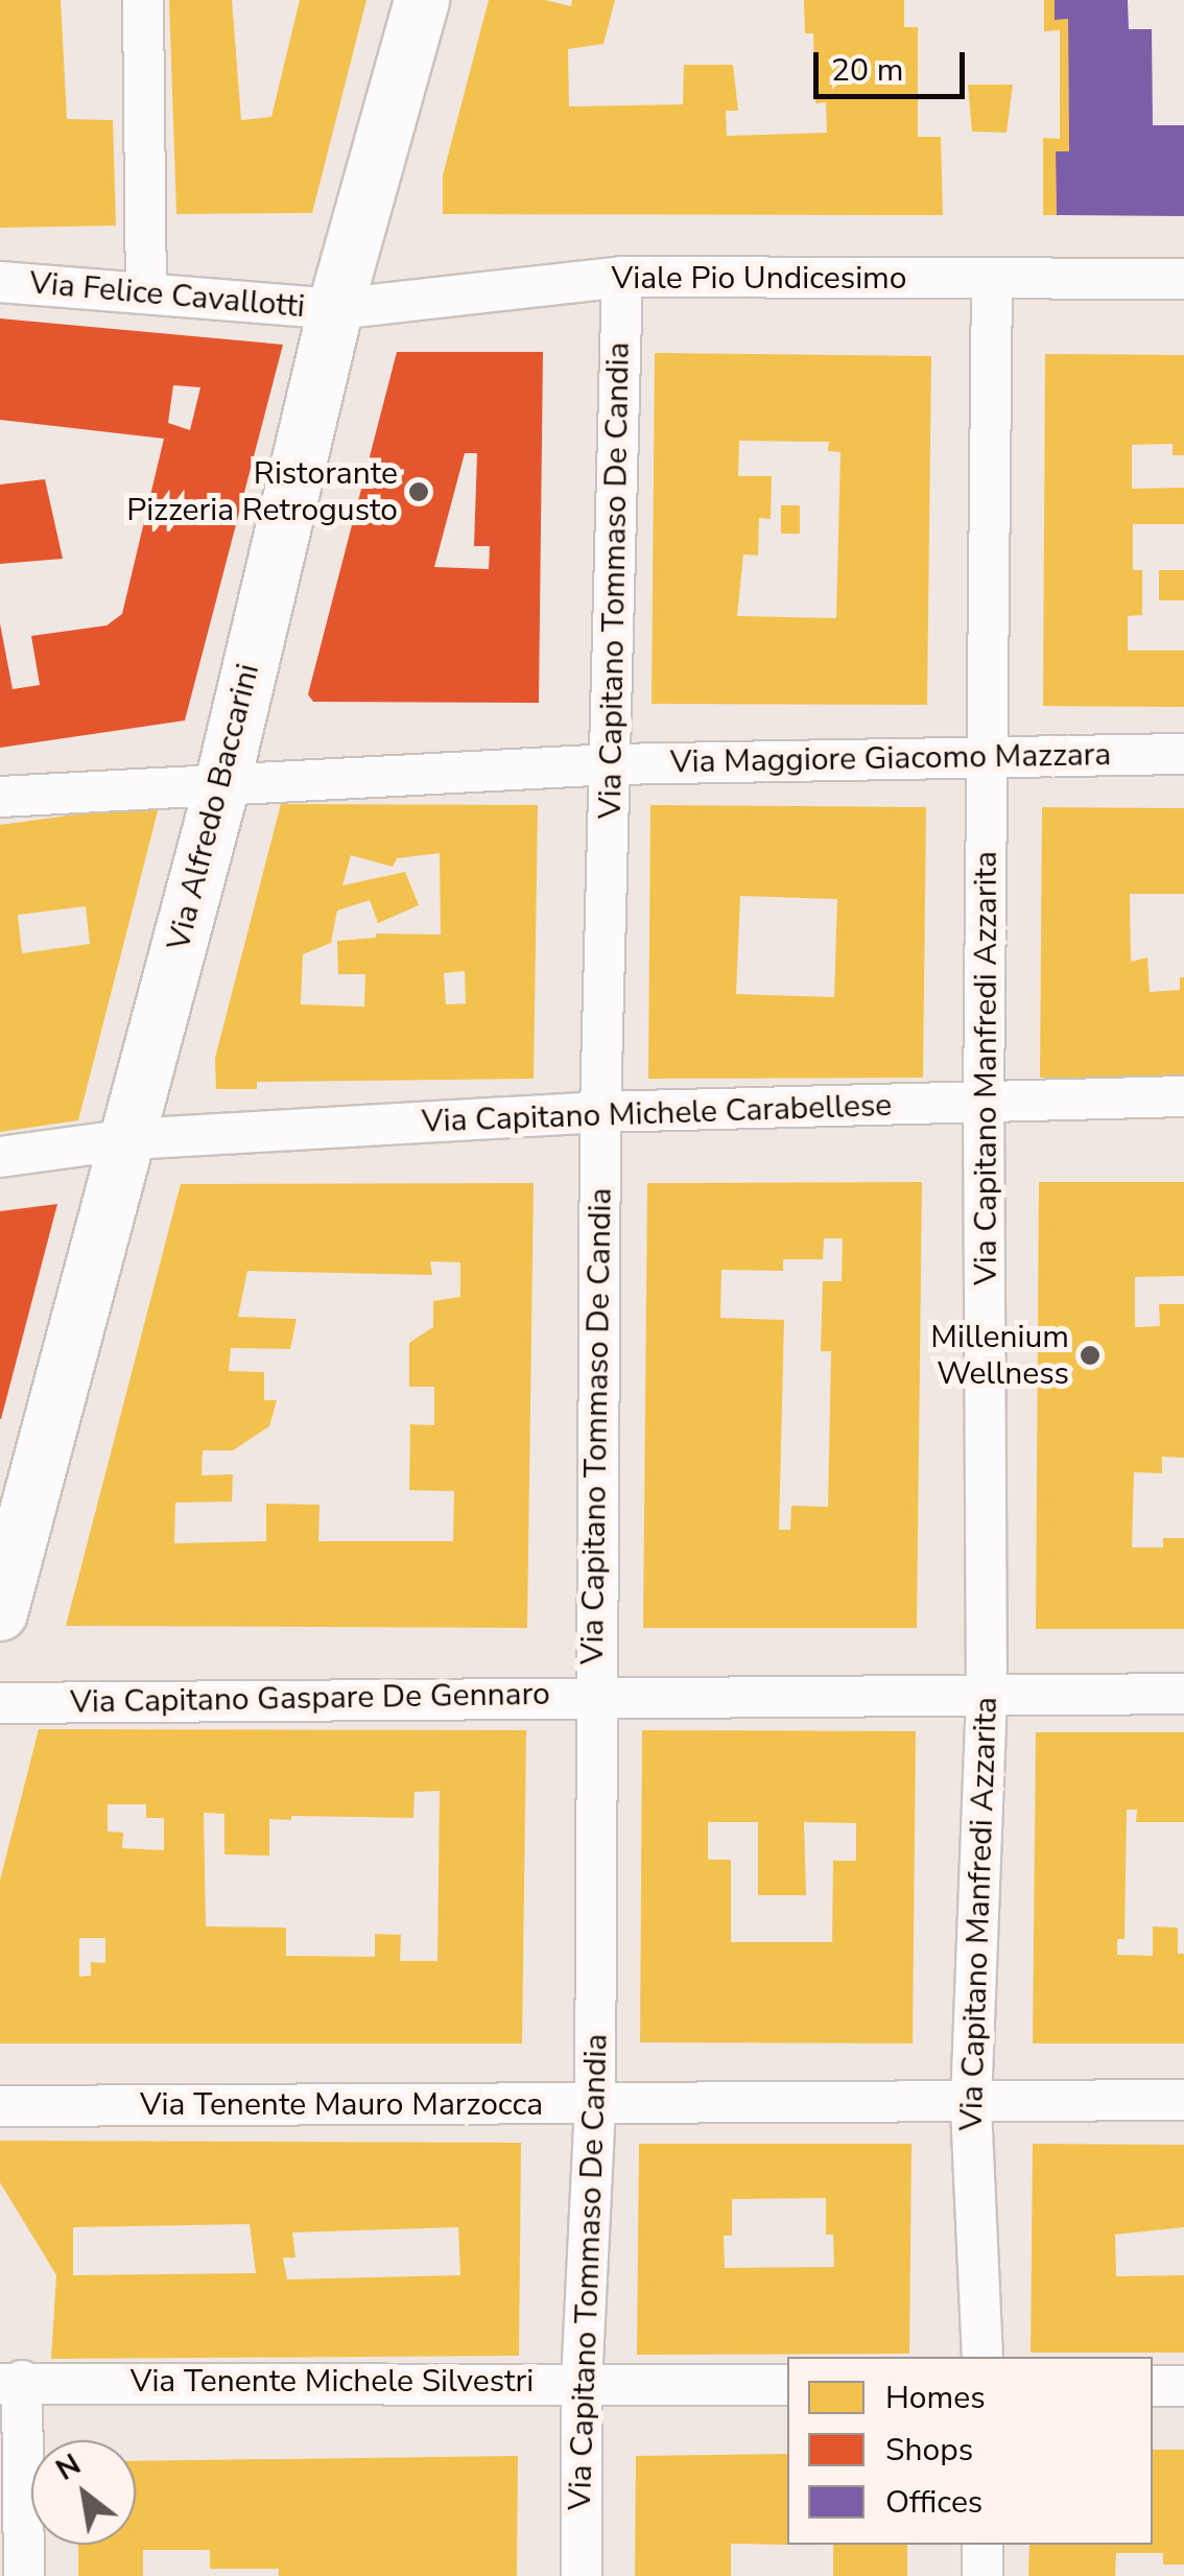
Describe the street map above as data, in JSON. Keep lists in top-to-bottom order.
{
  "streets": {
    "street": [
      "Viale Pio Undicesimo",
      "Via Felice Cavallotti",
      "Via Capitano Tommaso De Candia",
      "Via Maggiore Giacomo Mazzara",
      "Via Alfredo Baccarini",
      "Via Capitano Manfredi Azzarita",
      "Via Capitano Michele Carabellese",
      "Via Capitano Gaspare De Gennaro",
      "Via Tenente Mauro Marzocca",
      "Via Tenente Michele Silvestri"
    ]
  },
  "crossings": [
    ["Viale Pio Undicesimo", "Via Felice Cavallotti"],
    ["Viale Pio Undicesimo", "Via Capitano Tommaso De Candia"],
    ["Viale Pio Undicesimo", "Via Alfredo Baccarini"],
    ["Viale Pio Undicesimo", "Via Capitano Manfredi Azzarita"],
    ["Via Felice Cavallotti", "Via Alfredo Baccarini"],
    ["Via Capitano Tommaso De Candia", "Via Maggiore Giacomo Mazzara"],
    ["Via Capitano Tommaso De Candia", "Via Capitano Michele Carabellese"],
    ["Via Capitano Tommaso De Candia", "Via Capitano Gaspare De Gennaro"],
    ["Via Capitano Tommaso De Candia", "Via Tenente Mauro Marzocca"],
    ["Via Capitano Tommaso De Candia", "Via Tenente Michele Silvestri"],
    ["Via Maggiore Giacomo Mazzara", "Via Alfredo Baccarini"],
    ["Via Maggiore Giacomo Mazzara", "Via Capitano Manfredi Azzarita"],
    ["Via Alfredo Baccarini", "Via Capitano Michele Carabellese"],
    ["Via Capitano Manfredi Azzarita", "Via Capitano Michele Carabellese"],
    ["Via Capitano Manfredi Azzarita", "Via Capitano Gaspare De Gennaro"],
    ["Via Capitano Manfredi Azzarita", "Via Tenente Mauro Marzocca"]
  ],
  "places": ["Ristorante Pizzeria Retrogusto", "Millenium Wellness"],
  "legend": ["Homes", "Shops", "Offices"],
  "scale_bar": "20 m",
  "north": "top left"
}
